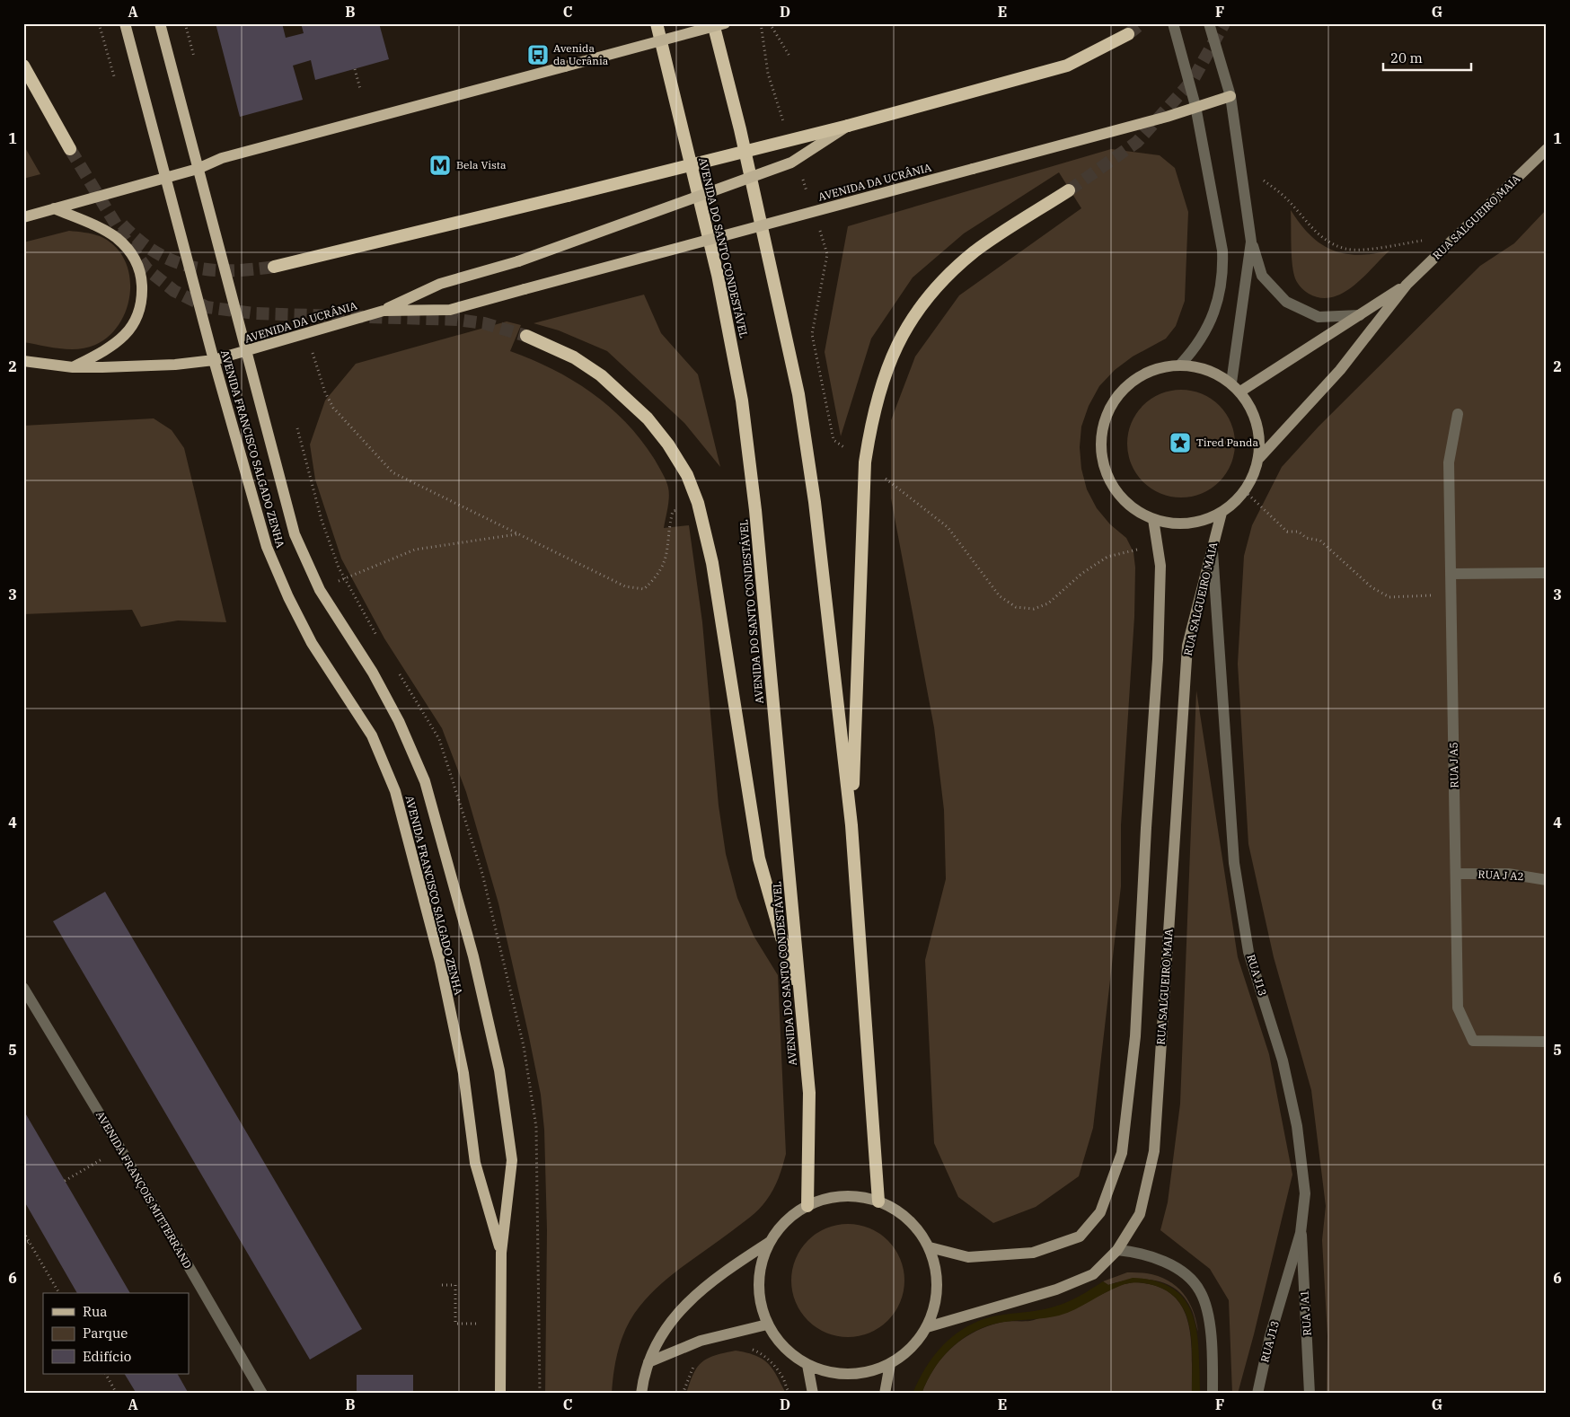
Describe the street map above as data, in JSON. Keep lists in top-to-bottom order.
{
  "streets": {
    "highway": ["AVENIDA DO SANTO CONDESTÁVEL"],
    "main road": ["AVENIDA DA UCRÂNIA", "RUA SALGUEIRO MAIA", "AVENIDA FRANCISCO SALGADO ZENHA"],
    "street": [
      "RUA J A5",
      "RUA J A2",
      "RUA J13",
      "AVENIDA FRANÇOIS MITTERRAND",
      "RUA J A1"
    ]
  },
  "crossings": [
    ["AVENIDA DA UCRÂNIA", "AVENIDA FRANCISCO SALGADO ZENHA"],
    ["RUA SALGUEIRO MAIA", "RUA J13"],
    ["RUA J A5", "RUA J A2"],
    ["RUA J13", "RUA J A1"]
  ],
  "places": {
    "bus stop": ["Avenida da Ucrânia"],
    "metro station": ["Bela Vista"],
    "place": ["Tired Panda"]
  },
  "legend": ["Rua", "Parque", "Edifício"],
  "scale_bar": "20 m",
  "grid": {
    "columns": [
      "A",
      "B",
      "C",
      "D",
      "E",
      "F",
      "G"
    ],
    "rows": [
      "1",
      "2",
      "3",
      "4",
      "5",
      "6"
    ]
  }
}
